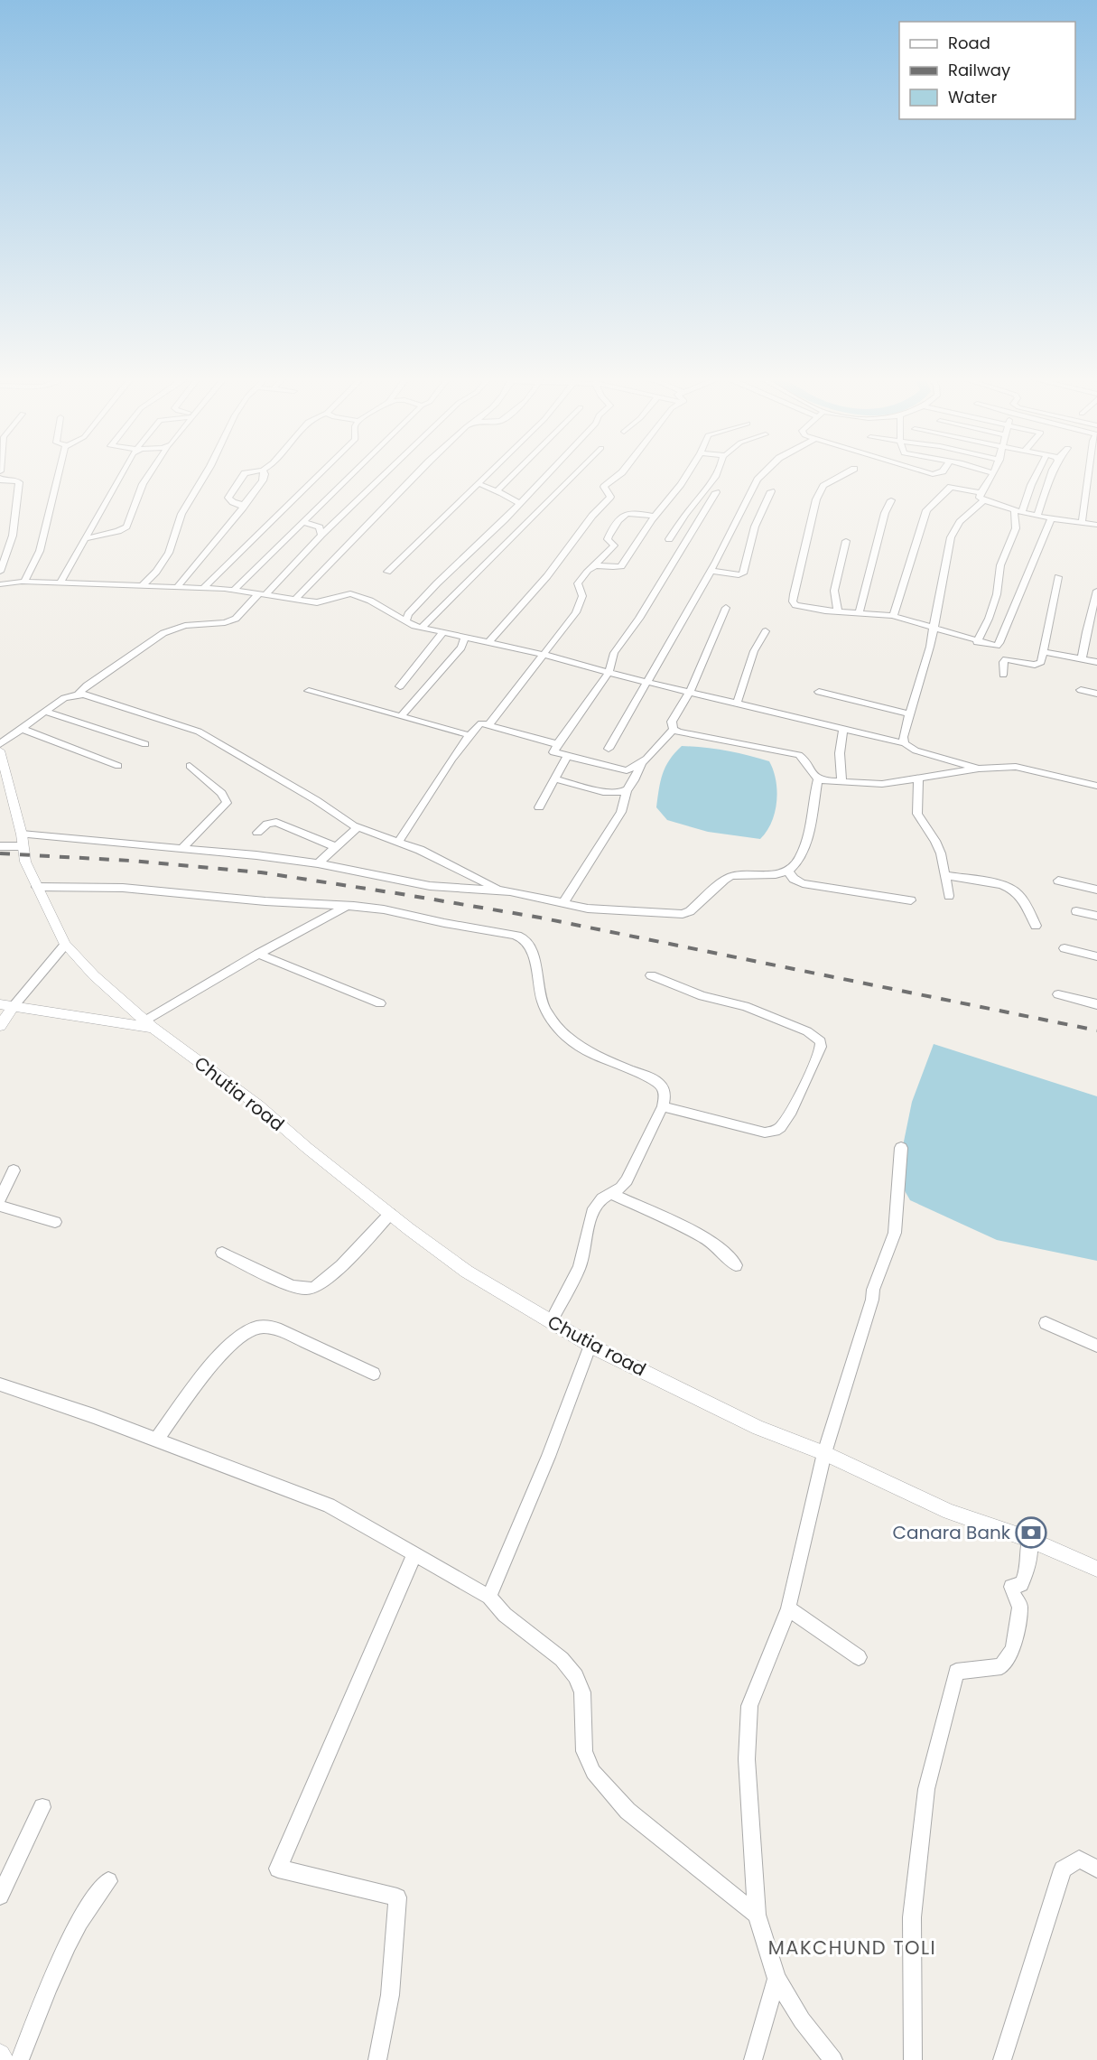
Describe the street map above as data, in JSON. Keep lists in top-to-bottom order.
{
  "streets": {
    "street": ["Chutia road"]
  },
  "districts": ["MAKCHUND TOLI"],
  "places": {
    "bank": ["Canara Bank"]
  },
  "legend": ["Road", "Railway", "Water"]
}
